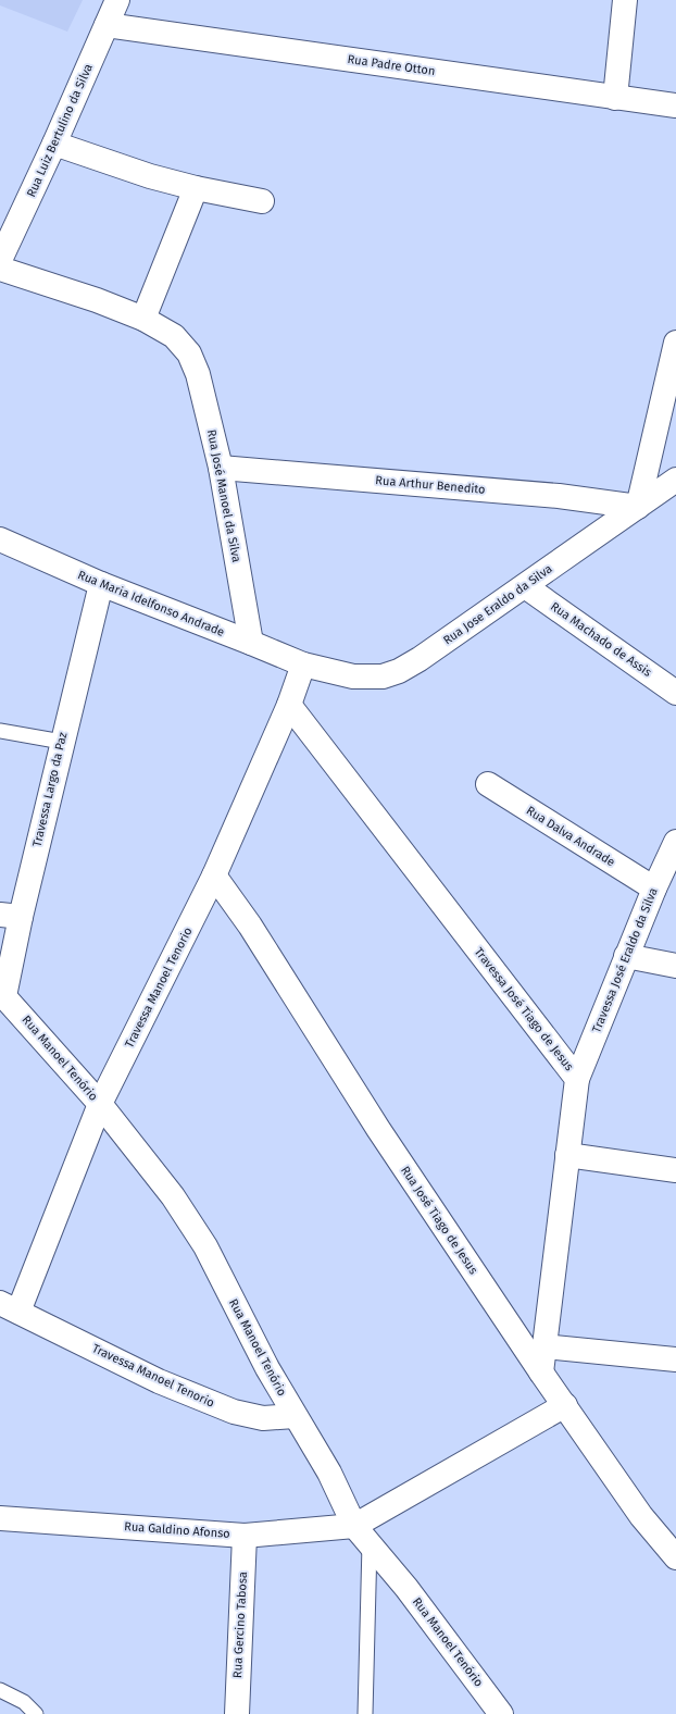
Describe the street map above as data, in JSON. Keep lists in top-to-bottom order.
{
  "streets": {
    "street": [
      "Rua Padre Otton",
      "Rua Luiz Bertulino da Silva",
      "Rua Arthur Benedito",
      "Rua José Manoel da Silva",
      "Rua Maria Idelfonso Andrade",
      "Rua Jose Eraldo da Silva",
      "Rua Machado de Assis",
      "Travessa Largo da Paz",
      "Rua Dalva Andrade",
      "Travessa José Eraldo da Silva",
      "Travessa Manoel Tenorio",
      "Travessa José Tiago de Jesus",
      "Rua Manoel Tenório",
      "Rua José Tiago de Jesus",
      "Rua Galdino Afonso",
      "Rua Gercino Tabosa"
    ]
  },
  "crossings": [
    ["Rua Padre Otton", "Rua Luiz Bertulino da Silva"],
    ["Rua Arthur Benedito", "Rua José Manoel da Silva"],
    ["Rua Arthur Benedito", "Rua Jose Eraldo da Silva"],
    ["Rua José Manoel da Silva", "Rua Maria Idelfonso Andrade"],
    ["Rua Maria Idelfonso Andrade", "Rua Jose Eraldo da Silva"],
    ["Rua Maria Idelfonso Andrade", "Travessa Largo da Paz"],
    ["Rua Maria Idelfonso Andrade", "Travessa Manoel Tenorio"],
    ["Rua Jose Eraldo da Silva", "Rua Machado de Assis"],
    ["Rua Jose Eraldo da Silva", "Travessa Manoel Tenorio"],
    ["Travessa Largo da Paz", "Rua Manoel Tenório"],
    ["Rua Dalva Andrade", "Travessa José Eraldo da Silva"],
    ["Travessa José Eraldo da Silva", "Travessa José Tiago de Jesus"],
    ["Travessa Manoel Tenorio", "Travessa José Tiago de Jesus"],
    ["Travessa Manoel Tenorio", "Rua Manoel Tenório"],
    ["Travessa Manoel Tenorio", "Rua José Tiago de Jesus"],
    ["Travessa José Tiago de Jesus", "Rua José Tiago de Jesus"],
    ["Rua Manoel Tenório", "Rua Galdino Afonso"],
    ["Rua Galdino Afonso", "Rua Gercino Tabosa"]
  ]
}
